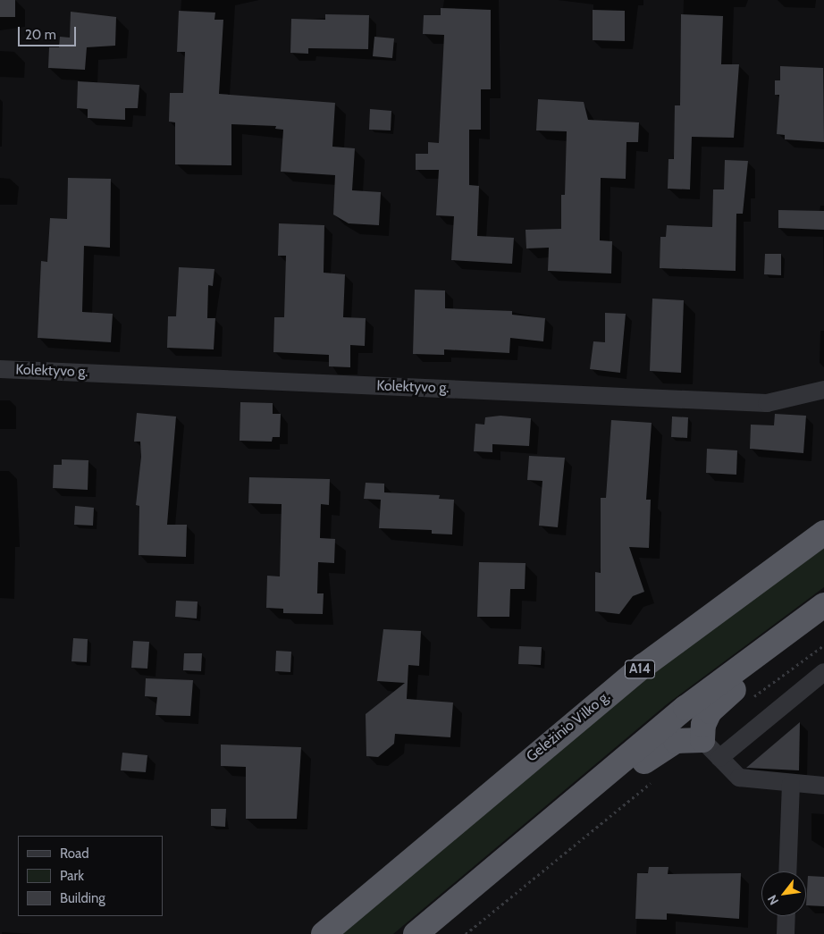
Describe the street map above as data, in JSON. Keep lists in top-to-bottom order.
{
  "streets": {
    "highway": ["A14", "Geležinio Vilko g."],
    "street": ["Kolektyvo g."]
  },
  "legend": ["Road", "Park", "Building"],
  "scale_bar": "20 m",
  "north": "bottom left"
}
